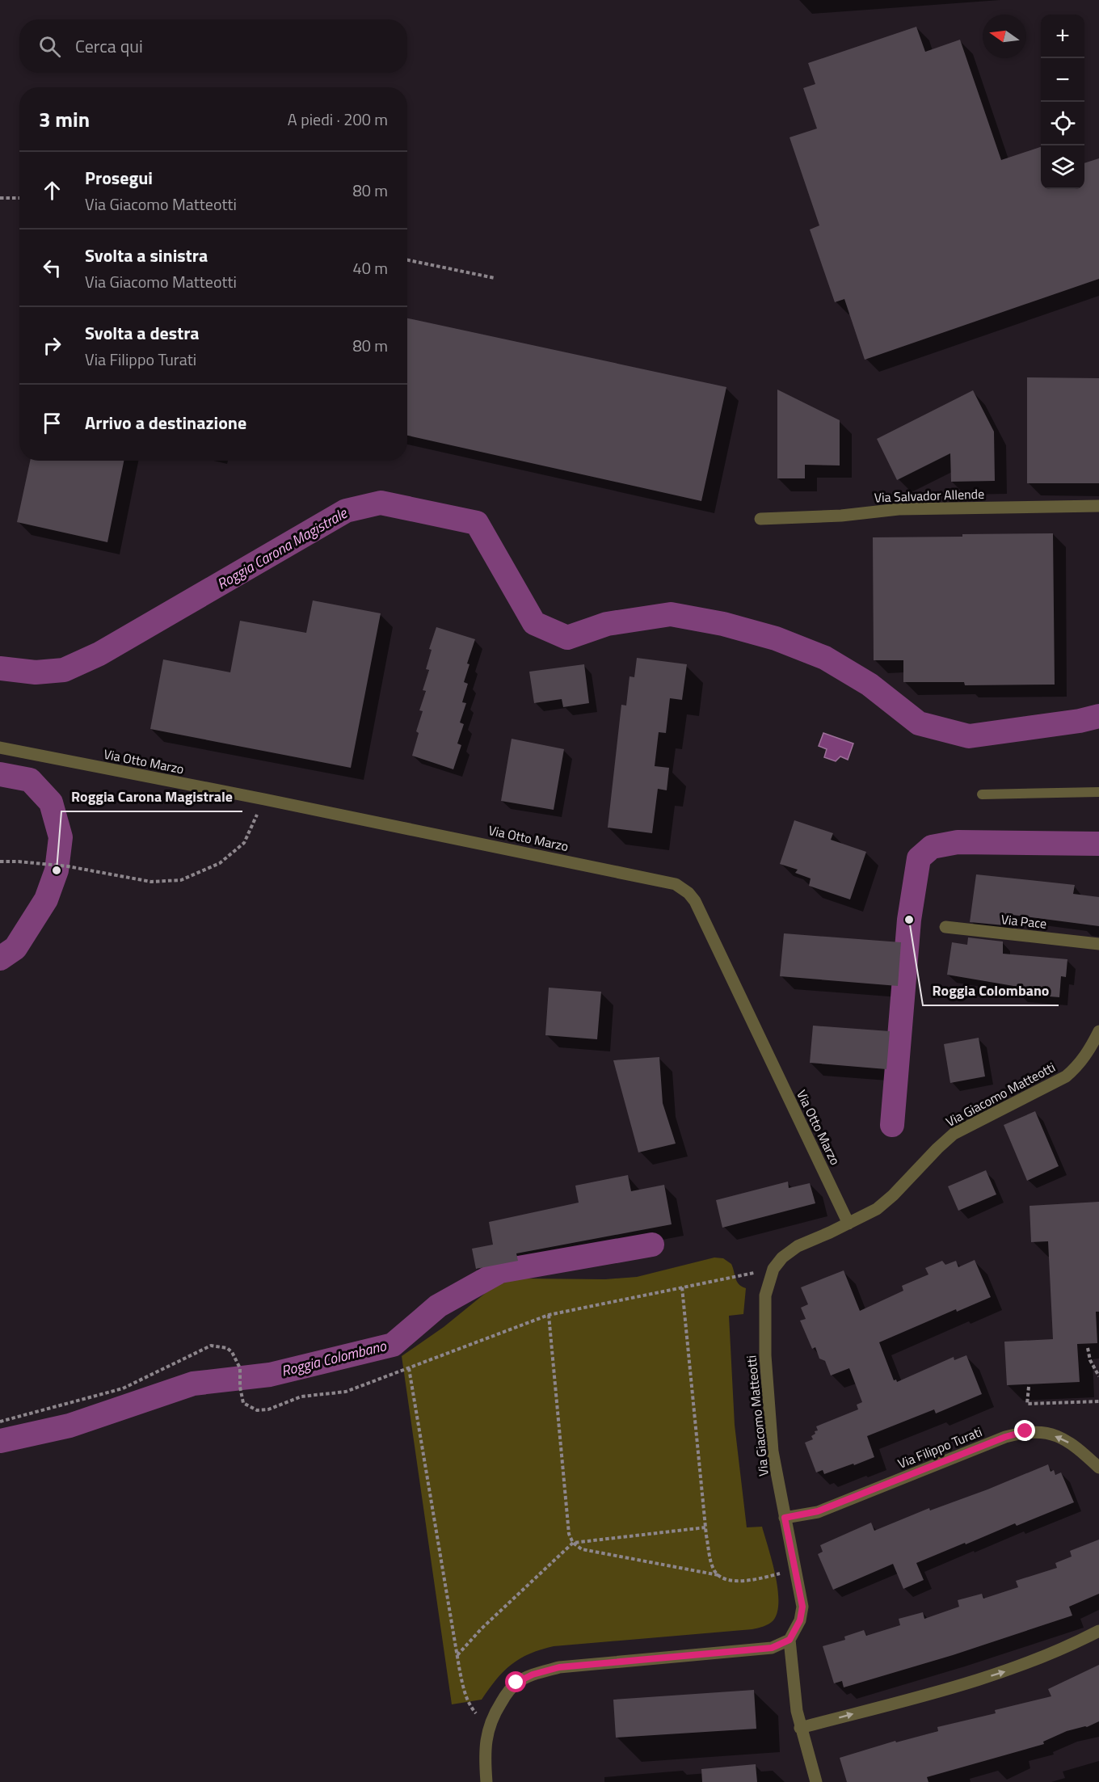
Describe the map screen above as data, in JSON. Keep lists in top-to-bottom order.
{
  "streets": {
    "street": [
      "Via Salvador Allende",
      "Via Otto Marzo",
      "Via Pace",
      "Via Giacomo Matteotti",
      "Via Filippo Turati"
    ]
  },
  "crossings": [
    ["Via Otto Marzo", "Via Giacomo Matteotti"],
    ["Via Giacomo Matteotti", "Via Filippo Turati"]
  ],
  "one_way": ["Via Filippo Turati"],
  "water": ["Roggia Carona Magistrale", "Roggia Colombano"],
  "places": ["Roggia Carona Magistrale", "Roggia Colombano"],
  "north": "left",
  "page": {
    "map_buttons": ["+", "−"],
    "search": "Cerca qui",
    "heading": ["3 min", "A piedi · 200 m"],
    "list": [
      ["Prosegui", "Via Giacomo Matteotti", "80 m"],
      ["Svolta a sinistra", "Via Giacomo Matteotti", "40 m"],
      ["Svolta a destra", "Via Filippo Turati", "80 m"],
      "Arrivo a destinazione"
    ]
  }
}
